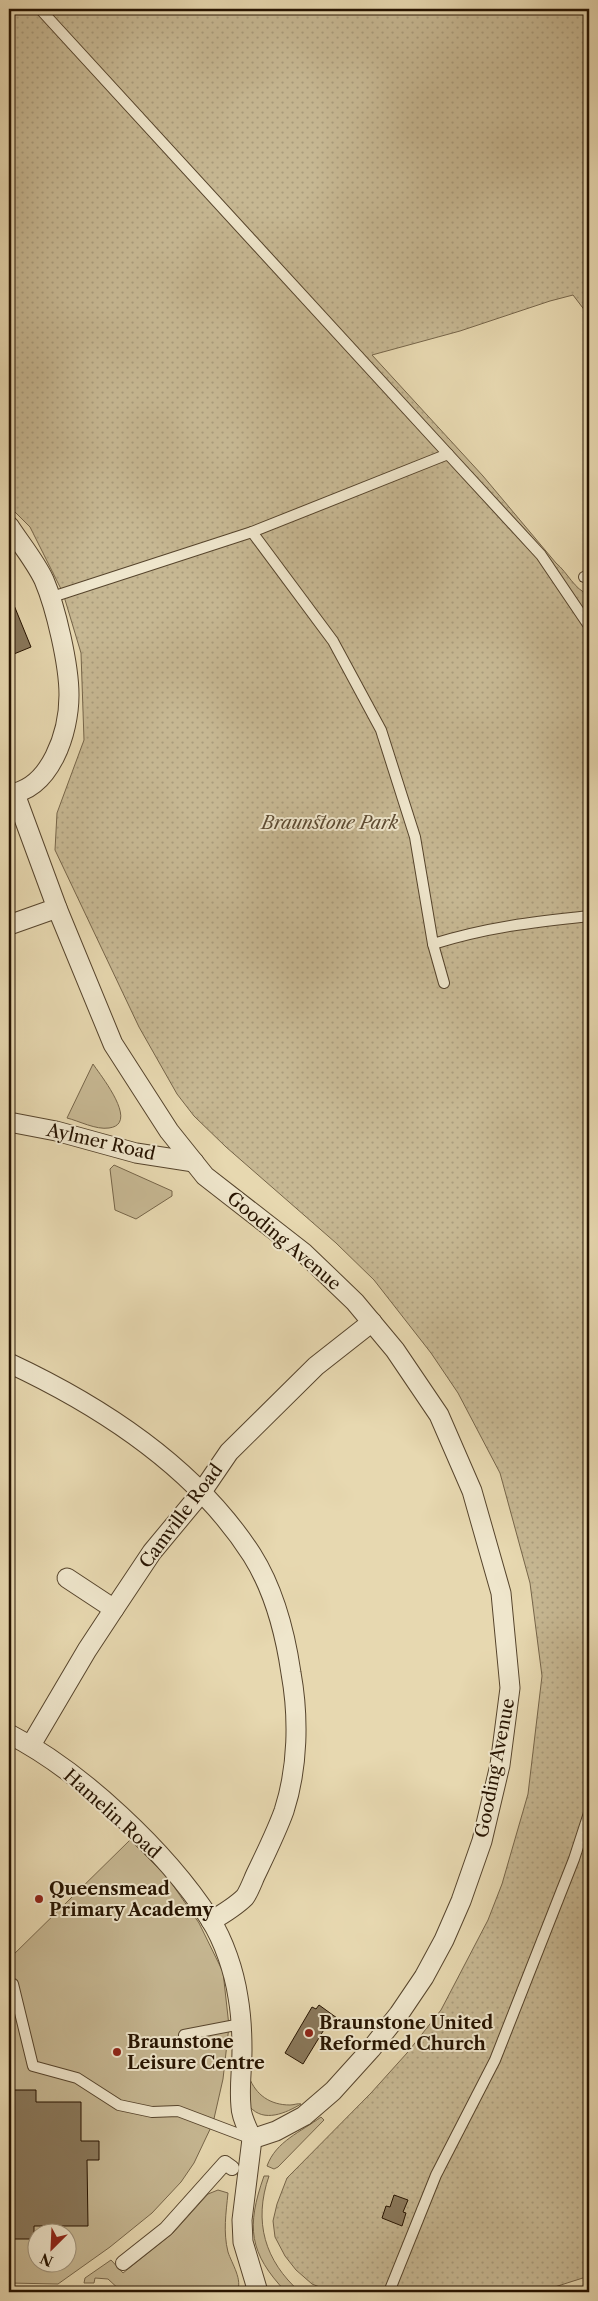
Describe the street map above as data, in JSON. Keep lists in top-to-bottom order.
{
  "streets": {
    "street": [
      "Aylmer Road",
      "Gooding Avenue",
      "Camville Road",
      "Hamelin Road"
    ]
  },
  "crossings": [
    ["Aylmer Road", "Gooding Avenue"],
    ["Gooding Avenue", "Camville Road"],
    ["Gooding Avenue", "Hamelin Road"],
    ["Camville Road", "Hamelin Road"]
  ],
  "parks": ["Braunstone Park"],
  "places": ["Queensmead Primary Academy", "Braunstone United Reformed Church", "Braunstone Leisure Centre"],
  "north": "bottom left"
}
